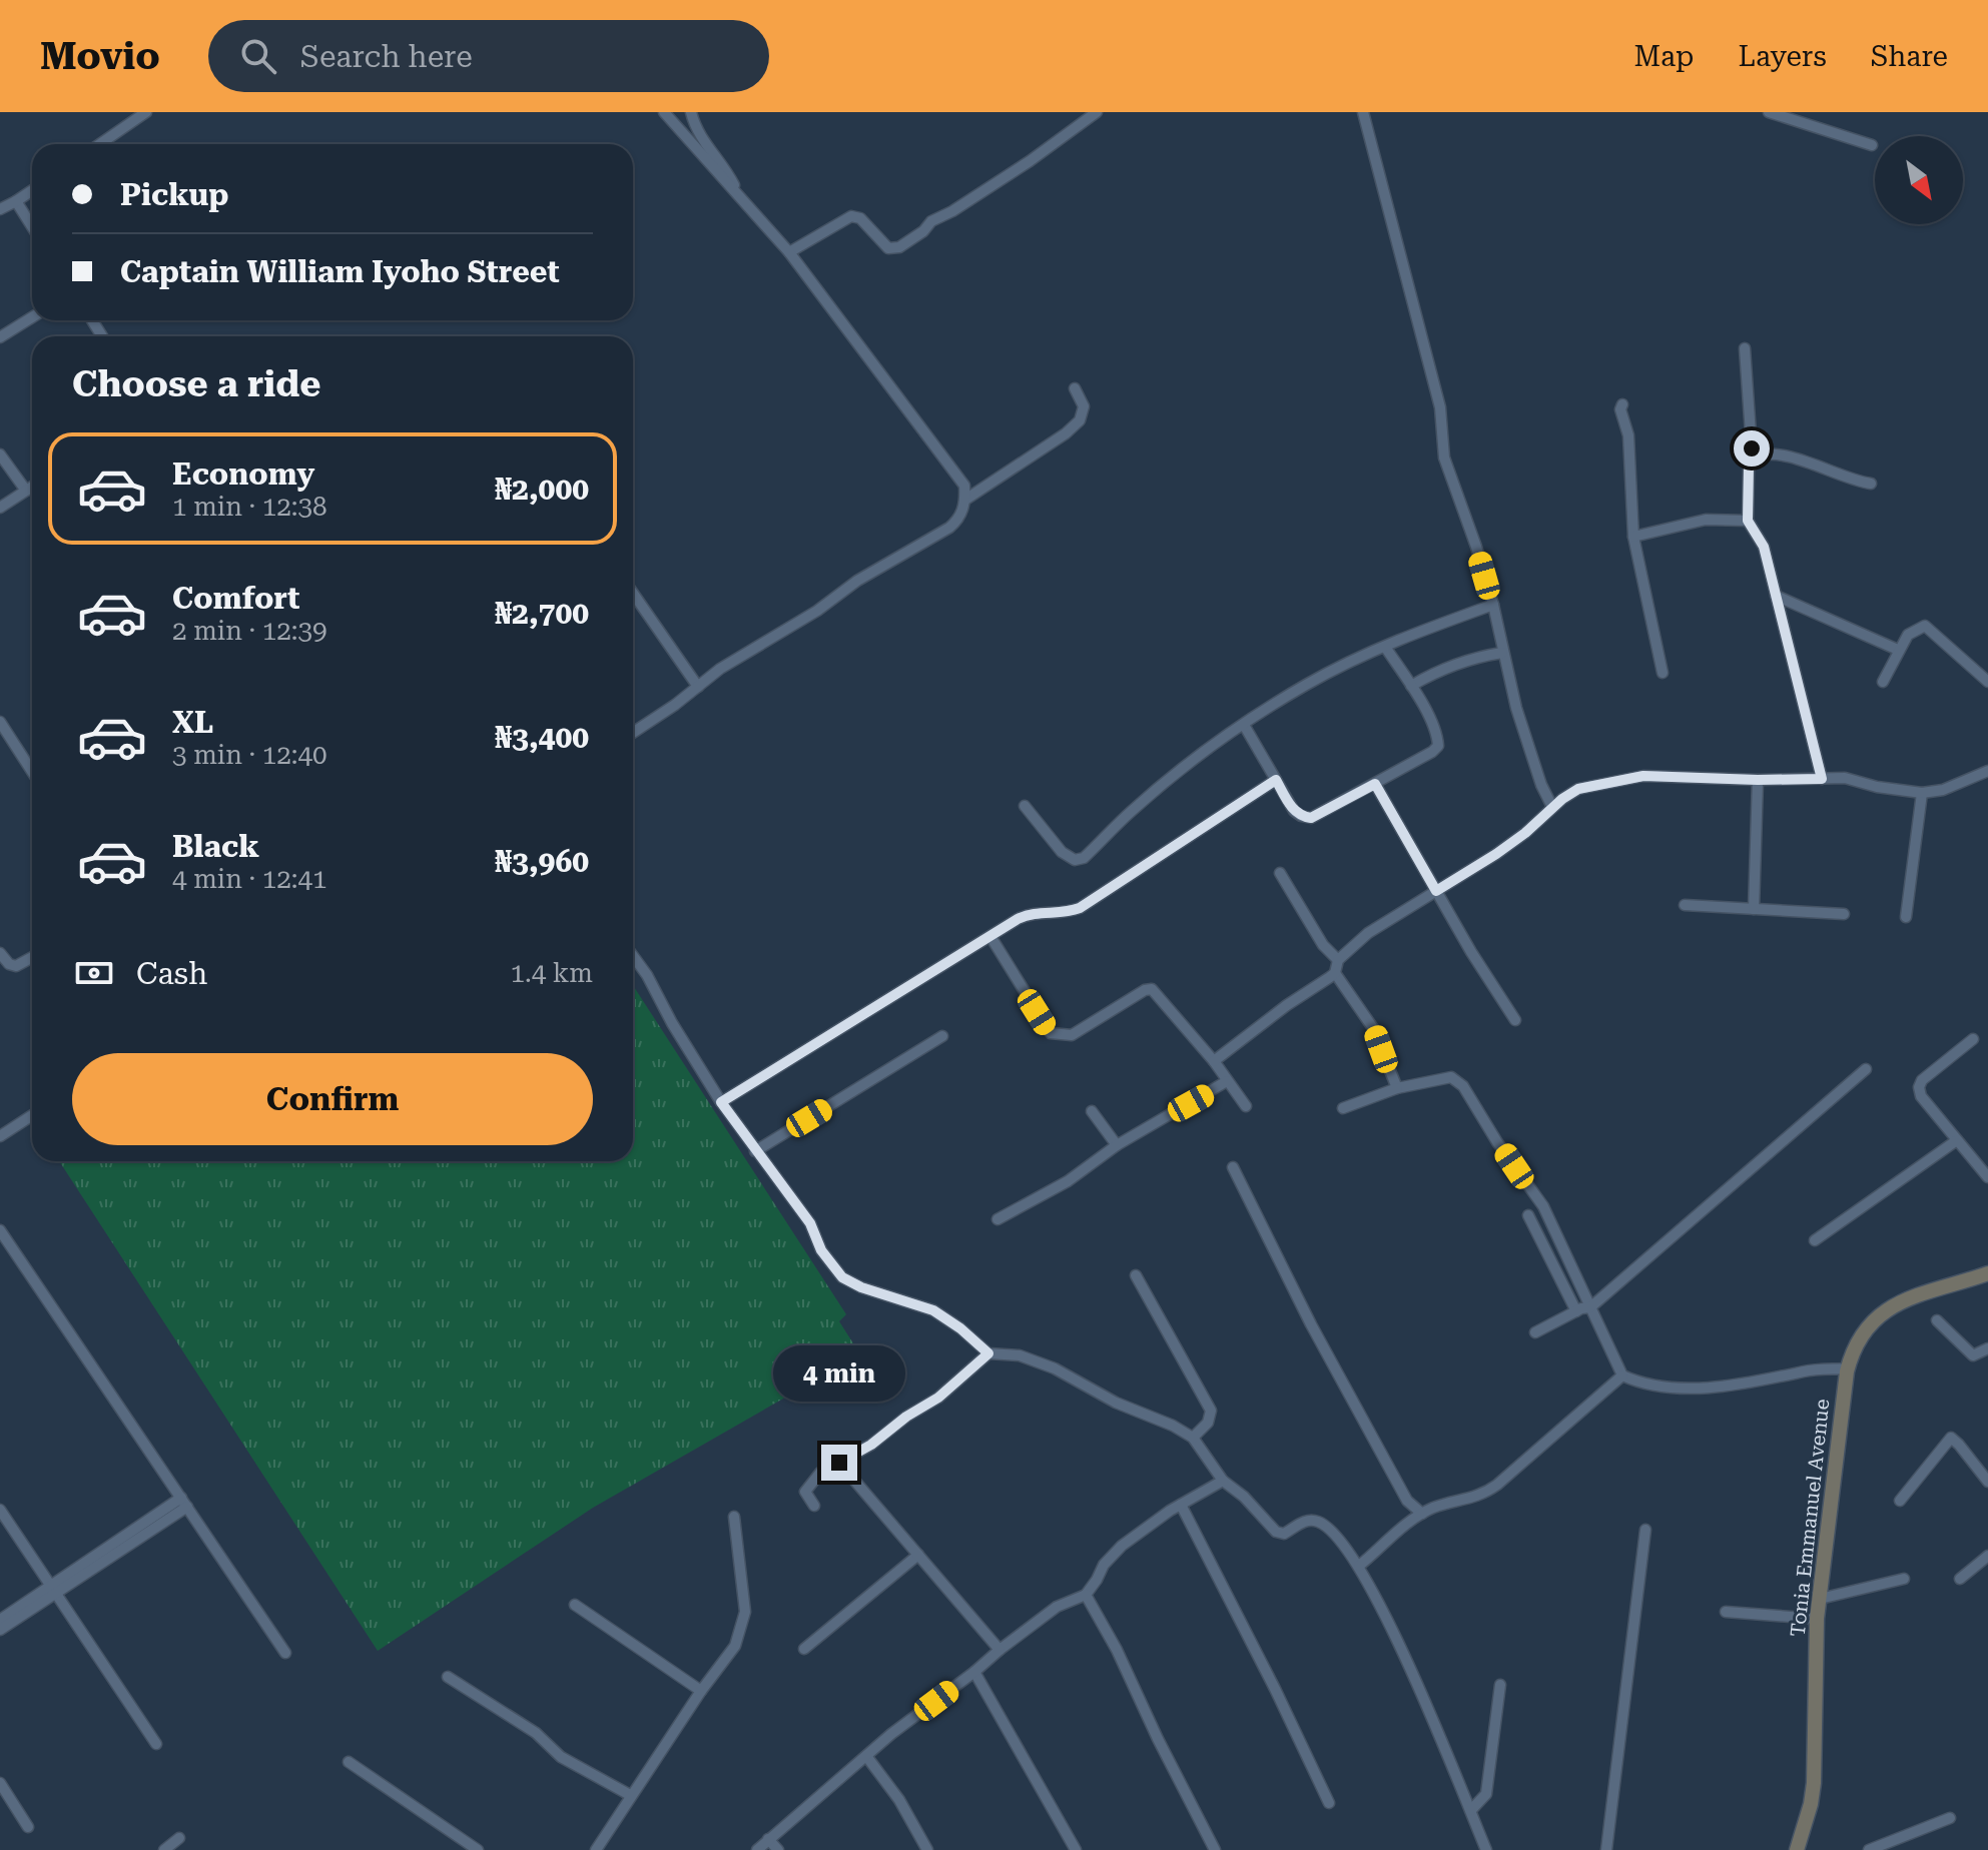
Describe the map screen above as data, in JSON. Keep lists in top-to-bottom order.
{
  "streets": {
    "street": ["Tonia Emmanuel Avenue"]
  },
  "north": "bottom right",
  "page": {
    "header": "Movio",
    "search": "Search here",
    "nav": ["Map", "Layers", "Share"],
    "banner": ["Pickup", "Captain William Iyoho Street"],
    "heading": "Choose a ride",
    "list": [
      {
        "name": "Economy",
        "note": "1 min · 12:38",
        "value": "₦2,000"
      },
      {
        "name": "Comfort",
        "note": "2 min · 12:39",
        "value": "₦2,700"
      },
      {
        "name": "XL",
        "note": "3 min · 12:40",
        "value": "₦3,400"
      },
      {
        "name": "Black",
        "note": "4 min · 12:41",
        "value": "₦3,960"
      }
    ],
    "pay": ["Cash", "1.4 km"],
    "buttons": "Confirm",
    "bubble": "4 min"
  }
}
